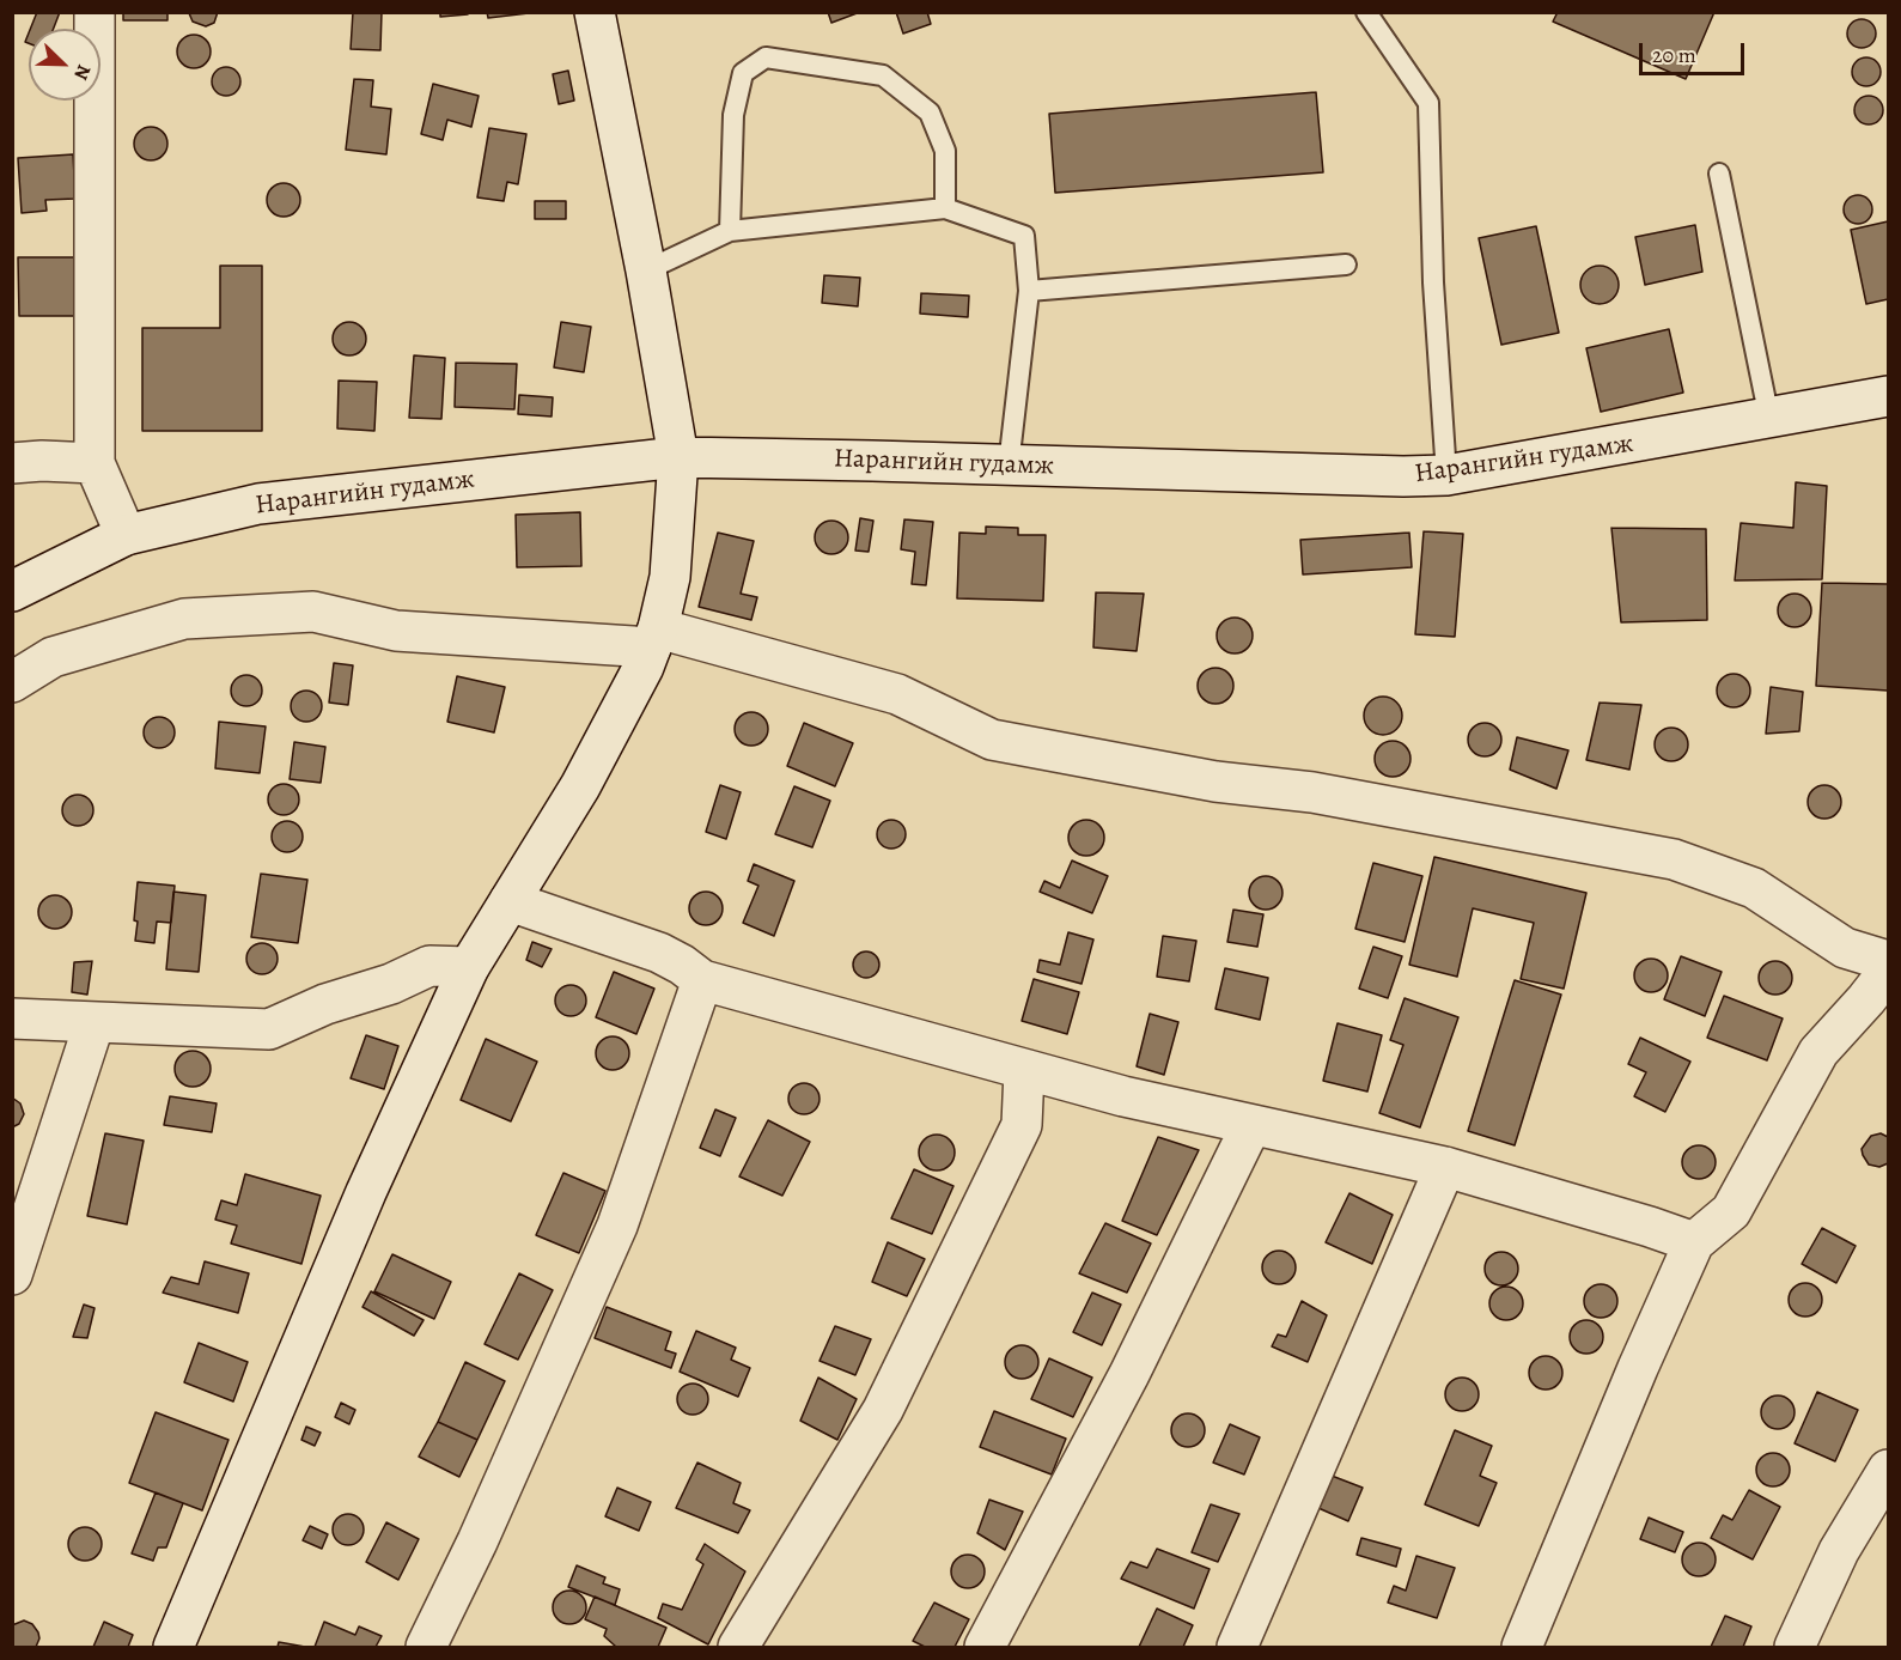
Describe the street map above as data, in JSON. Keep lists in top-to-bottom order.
{
  "streets": {
    "street": ["Нарангийн гудамж"]
  },
  "scale_bar": "20 m",
  "north": "bottom right"
}
